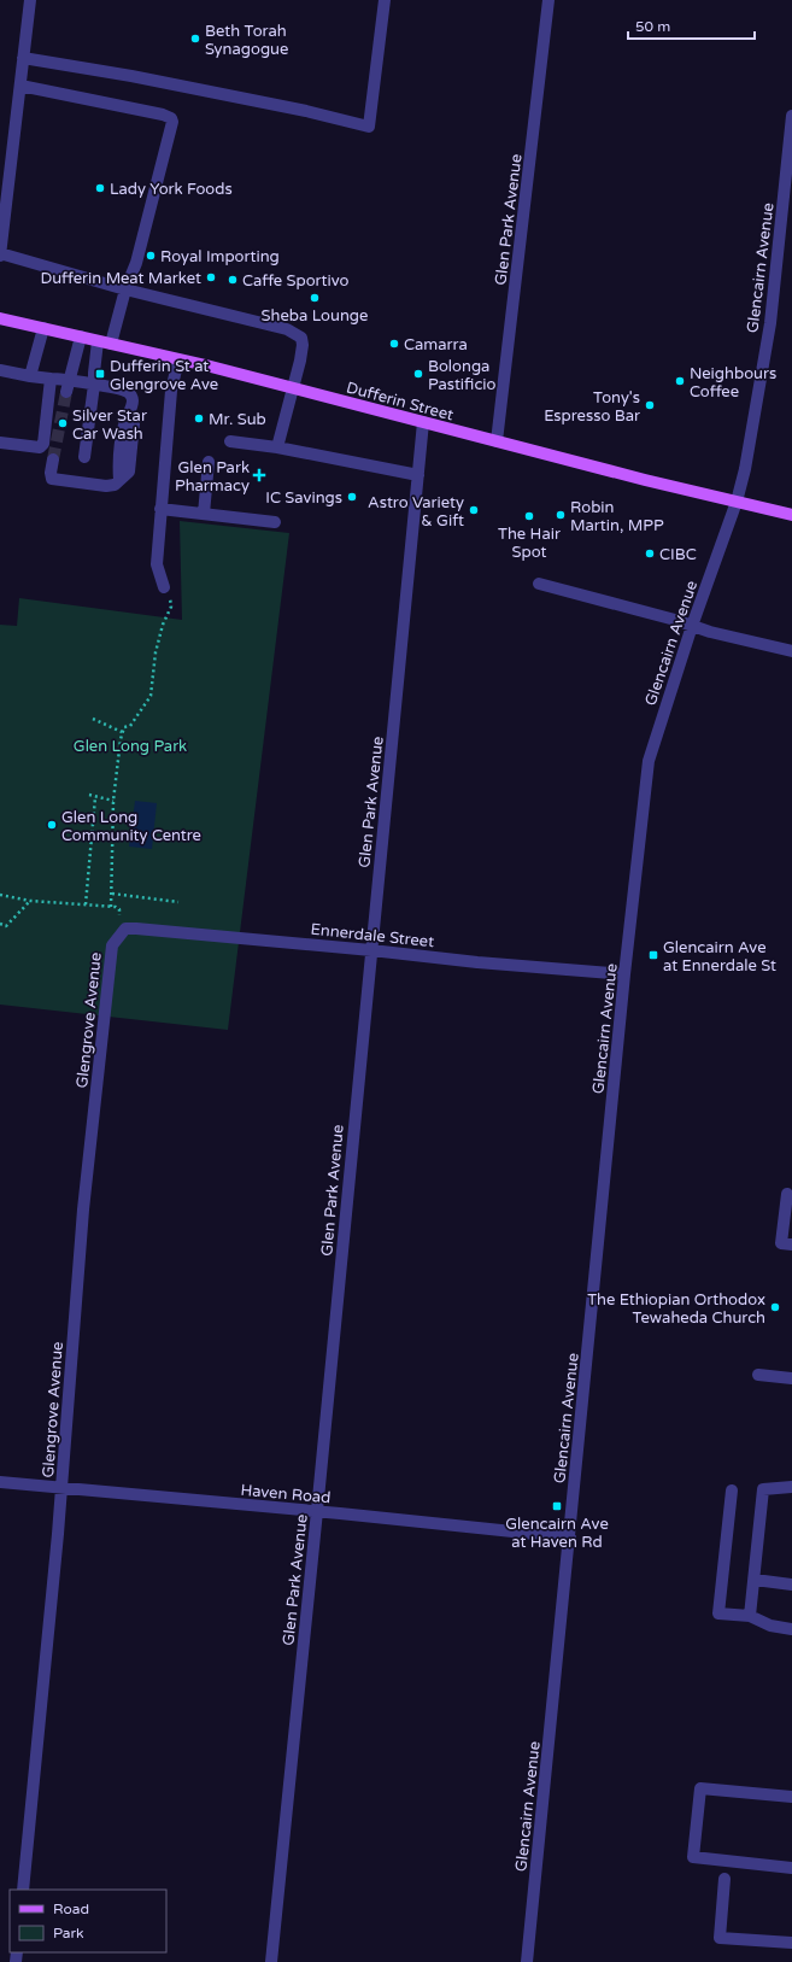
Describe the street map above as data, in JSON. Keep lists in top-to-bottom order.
{
  "streets": {
    "main road": ["Dufferin Street"],
    "street": [
      "Glen Park Avenue",
      "Glencairn Avenue",
      "Ennerdale Street",
      "Glengrove Avenue",
      "Haven Road"
    ]
  },
  "crossings": [
    ["Glen Park Avenue", "Dufferin Street"],
    ["Glen Park Avenue", "Ennerdale Street"],
    ["Glen Park Avenue", "Haven Road"],
    ["Glencairn Avenue", "Dufferin Street"],
    ["Glencairn Avenue", "Ennerdale Street"],
    ["Glencairn Avenue", "Haven Road"],
    ["Ennerdale Street", "Glengrove Avenue"],
    ["Glengrove Avenue", "Haven Road"]
  ],
  "parks": ["Glen Long Park"],
  "places": {
    "other": [
      "Beth Torah Synagogue",
      "Lady York Foods",
      "Royal Importing",
      "Dufferin Meat Market",
      "Caffe Sportivo",
      "Sheba Lounge",
      "Camarra",
      "Bolonga Pastificio",
      "Neighbours Coffee",
      "Tony's Espresso Bar",
      "Mr. Sub",
      "Silver Star Car Wash",
      "IC Savings",
      "Astro Variety & Gift",
      "Robin Martin, MPP",
      "The Hair Spot",
      "CIBC",
      "Glen Long Community Centre",
      "The Ethiopian Orthodox Tewaheda Church"
    ],
    "transit": ["Dufferin St at Glengrove Ave", "Glencairn Ave at Ennerdale St", "Glencairn Ave at Haven Rd"],
    "health": ["Glen Park Pharmacy"]
  },
  "legend": ["Road", "Park"],
  "scale_bar": "50 m"
}
